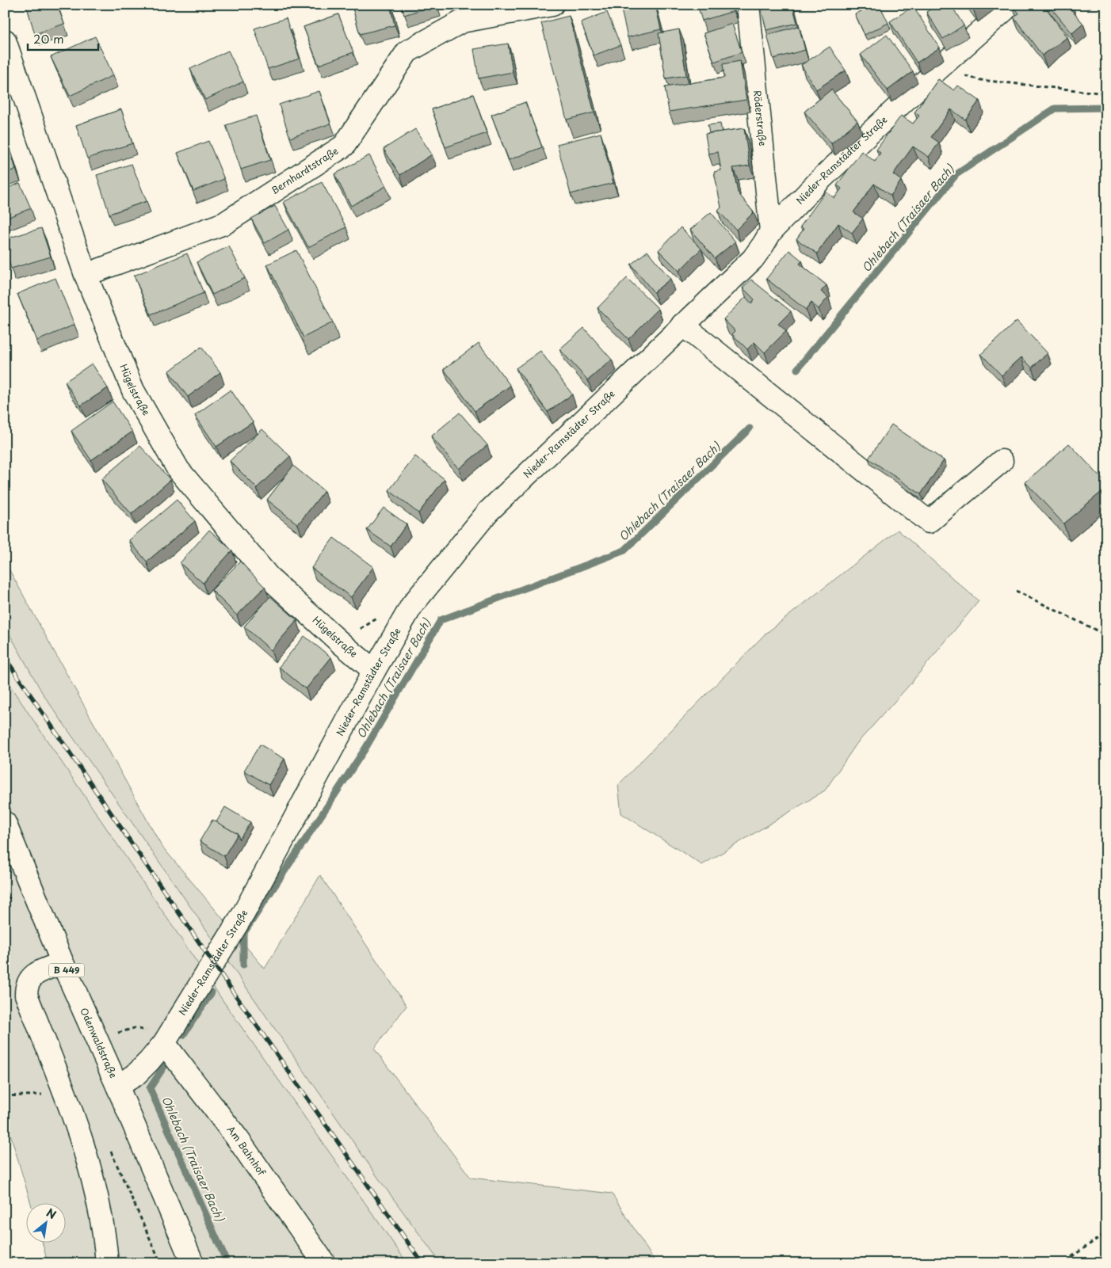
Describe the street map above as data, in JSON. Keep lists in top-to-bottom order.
{
  "streets": {
    "street": [
      "Röderstraße",
      "Nieder-Ramstädter Straße",
      "Bernhardtstraße",
      "Hügelstraße",
      "B 449",
      "Odenwaldstraße",
      "Am Bahnhof"
    ]
  },
  "crossings": [
    ["Röderstraße", "Nieder-Ramstädter Straße"],
    ["Nieder-Ramstädter Straße", "Hügelstraße"],
    ["Nieder-Ramstädter Straße", "Odenwaldstraße"],
    ["Nieder-Ramstädter Straße", "Am Bahnhof"],
    ["Bernhardtstraße", "Hügelstraße"]
  ],
  "water": ["Ohlebach (Traisaer Bach)"],
  "scale_bar": "20 m",
  "north": "top right"
}
